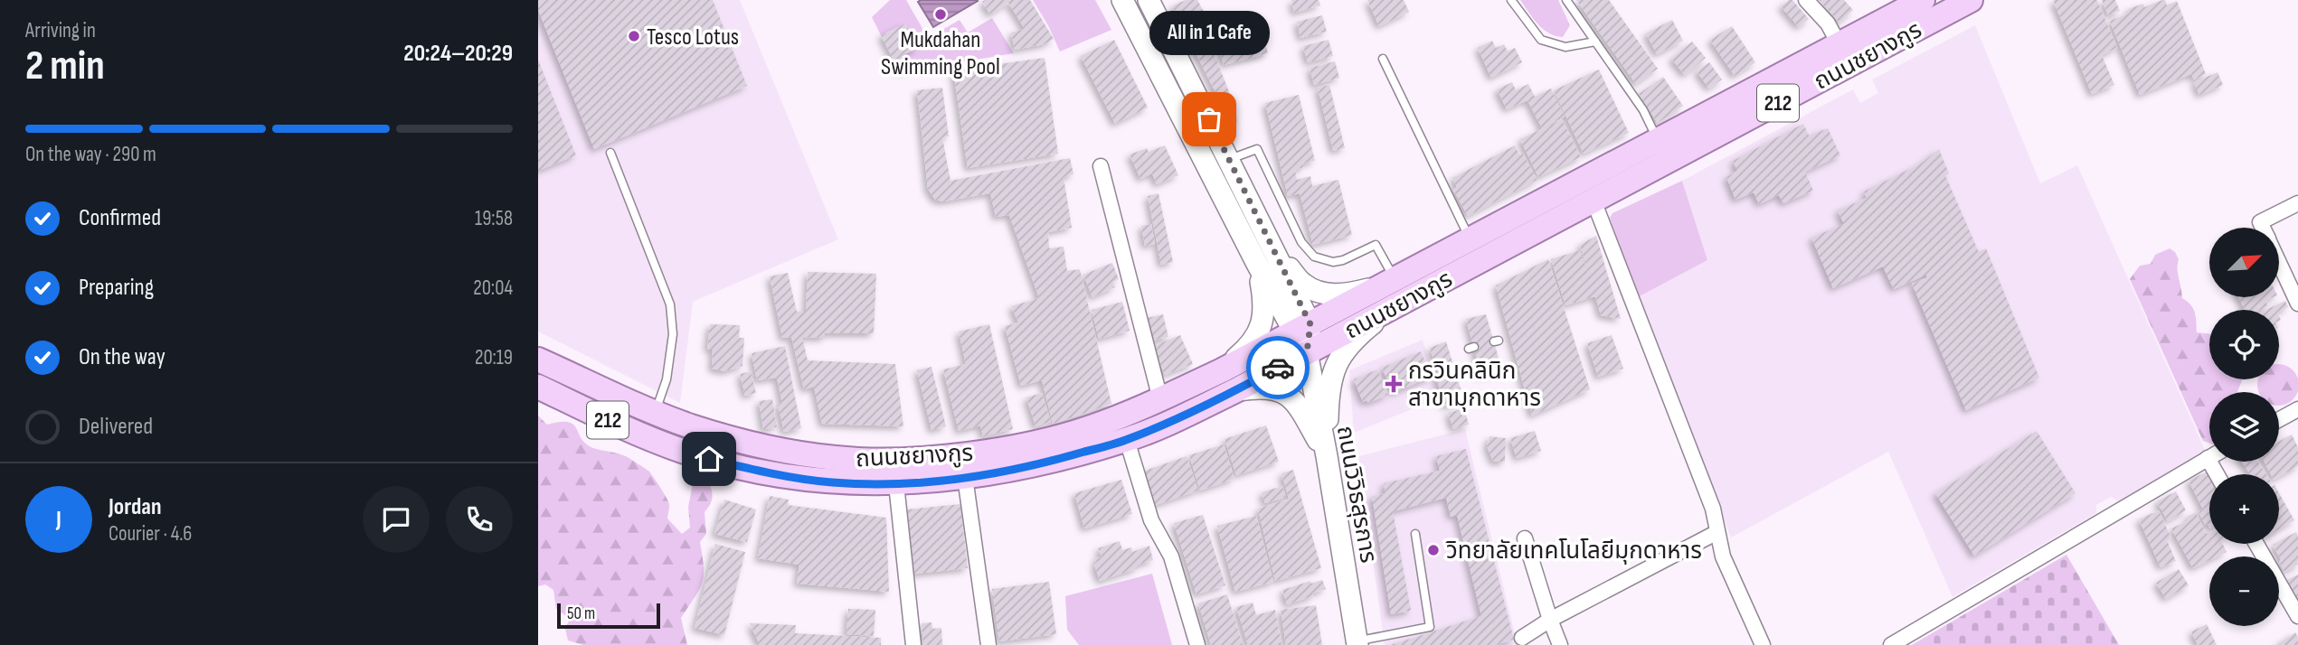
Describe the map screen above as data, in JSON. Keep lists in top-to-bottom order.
{
  "streets": {
    "main road": ["ถนนชยางกูร", "212", "ถนนวิวิธสุรการ"]
  },
  "crossings": [
    ["ถนนชยางกูร", "ถนนวิวิธสุรการ"]
  ],
  "places": {
    "other": [
      "Mukdahan Swimming Pool",
      "Tesco Lotus",
      "All in 1 Cafe",
      "วิทยาลัยเทคโนโลยีมุกดาหาร"
    ],
    "health": ["กรวินคลินิก สาขามุกดาหาร"]
  },
  "scale_bar": "50 m",
  "north": "top right",
  "page": {
    "heading": ["2 min", "Arriving in", "20:24–20:29"],
    "panel": ["Jordan", "Courier · 4.6"],
    "bubble": "All in 1 Cafe",
    "bar": "On the way · 290 m",
    "list": [
      ["Confirmed", "19:58"],
      ["Preparing", "20:04"],
      ["On the way", "20:19"],
      "Delivered"
    ],
    "map_buttons": ["+", "−"],
    "round": "J",
    "scale": "50 m"
  }
}
